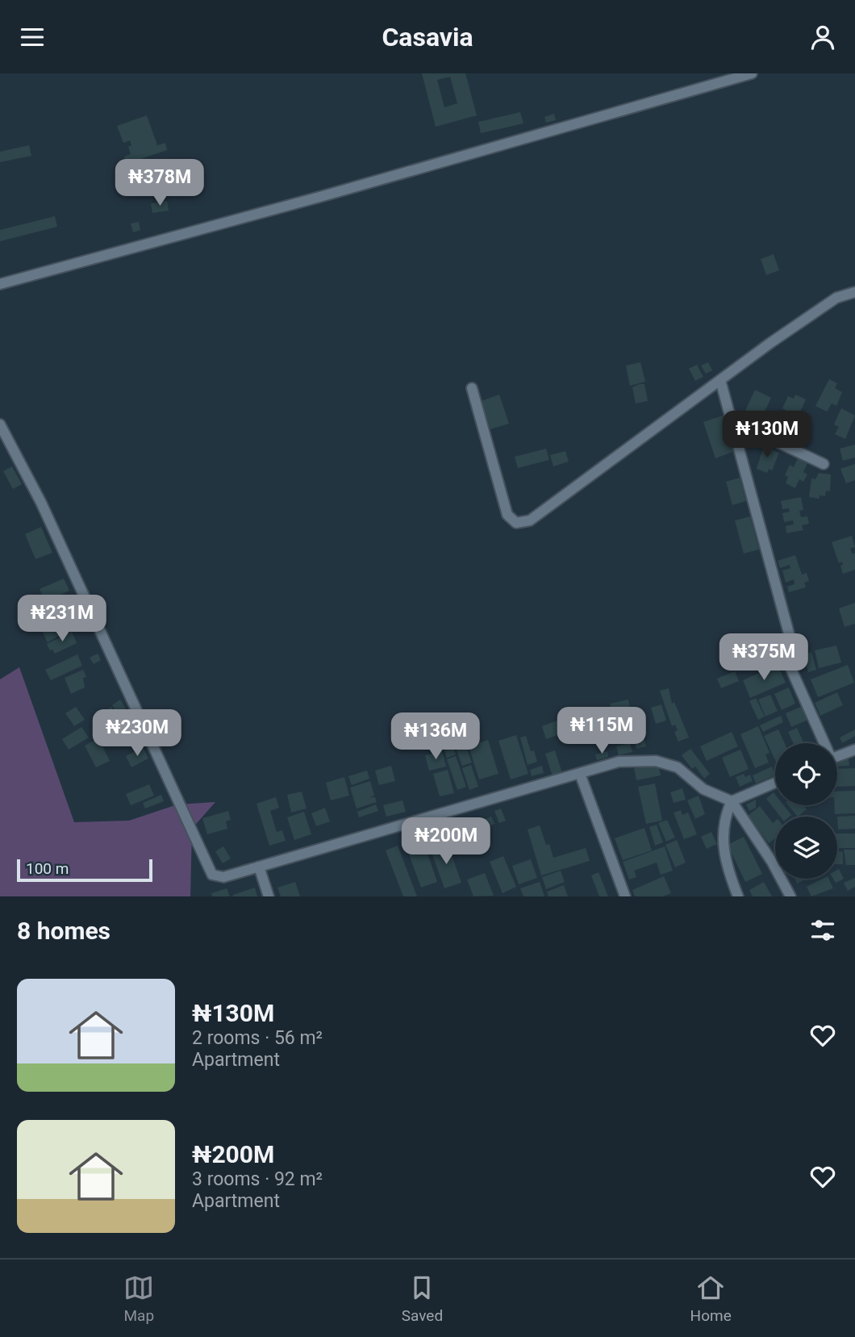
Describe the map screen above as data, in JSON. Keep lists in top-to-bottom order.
{
  "scale_bar": "100 m",
  "page": {
    "header": "Casavia",
    "price": [
      "₦378M",
      "₦130M",
      "₦231M",
      "₦375M",
      "₦115M",
      "₦230M",
      "₦136M",
      "₦200M"
    ],
    "scale": "100 m",
    "heading": "8 homes",
    "list": [
      {
        "name": "₦130M",
        "note": "2 rooms · 56 m² · Apartment"
      },
      {
        "name": "₦200M",
        "note": "3 rooms · 92 m² · Apartment"
      }
    ],
    "tabs": ["Map", "Saved", "Home"]
  }
}
